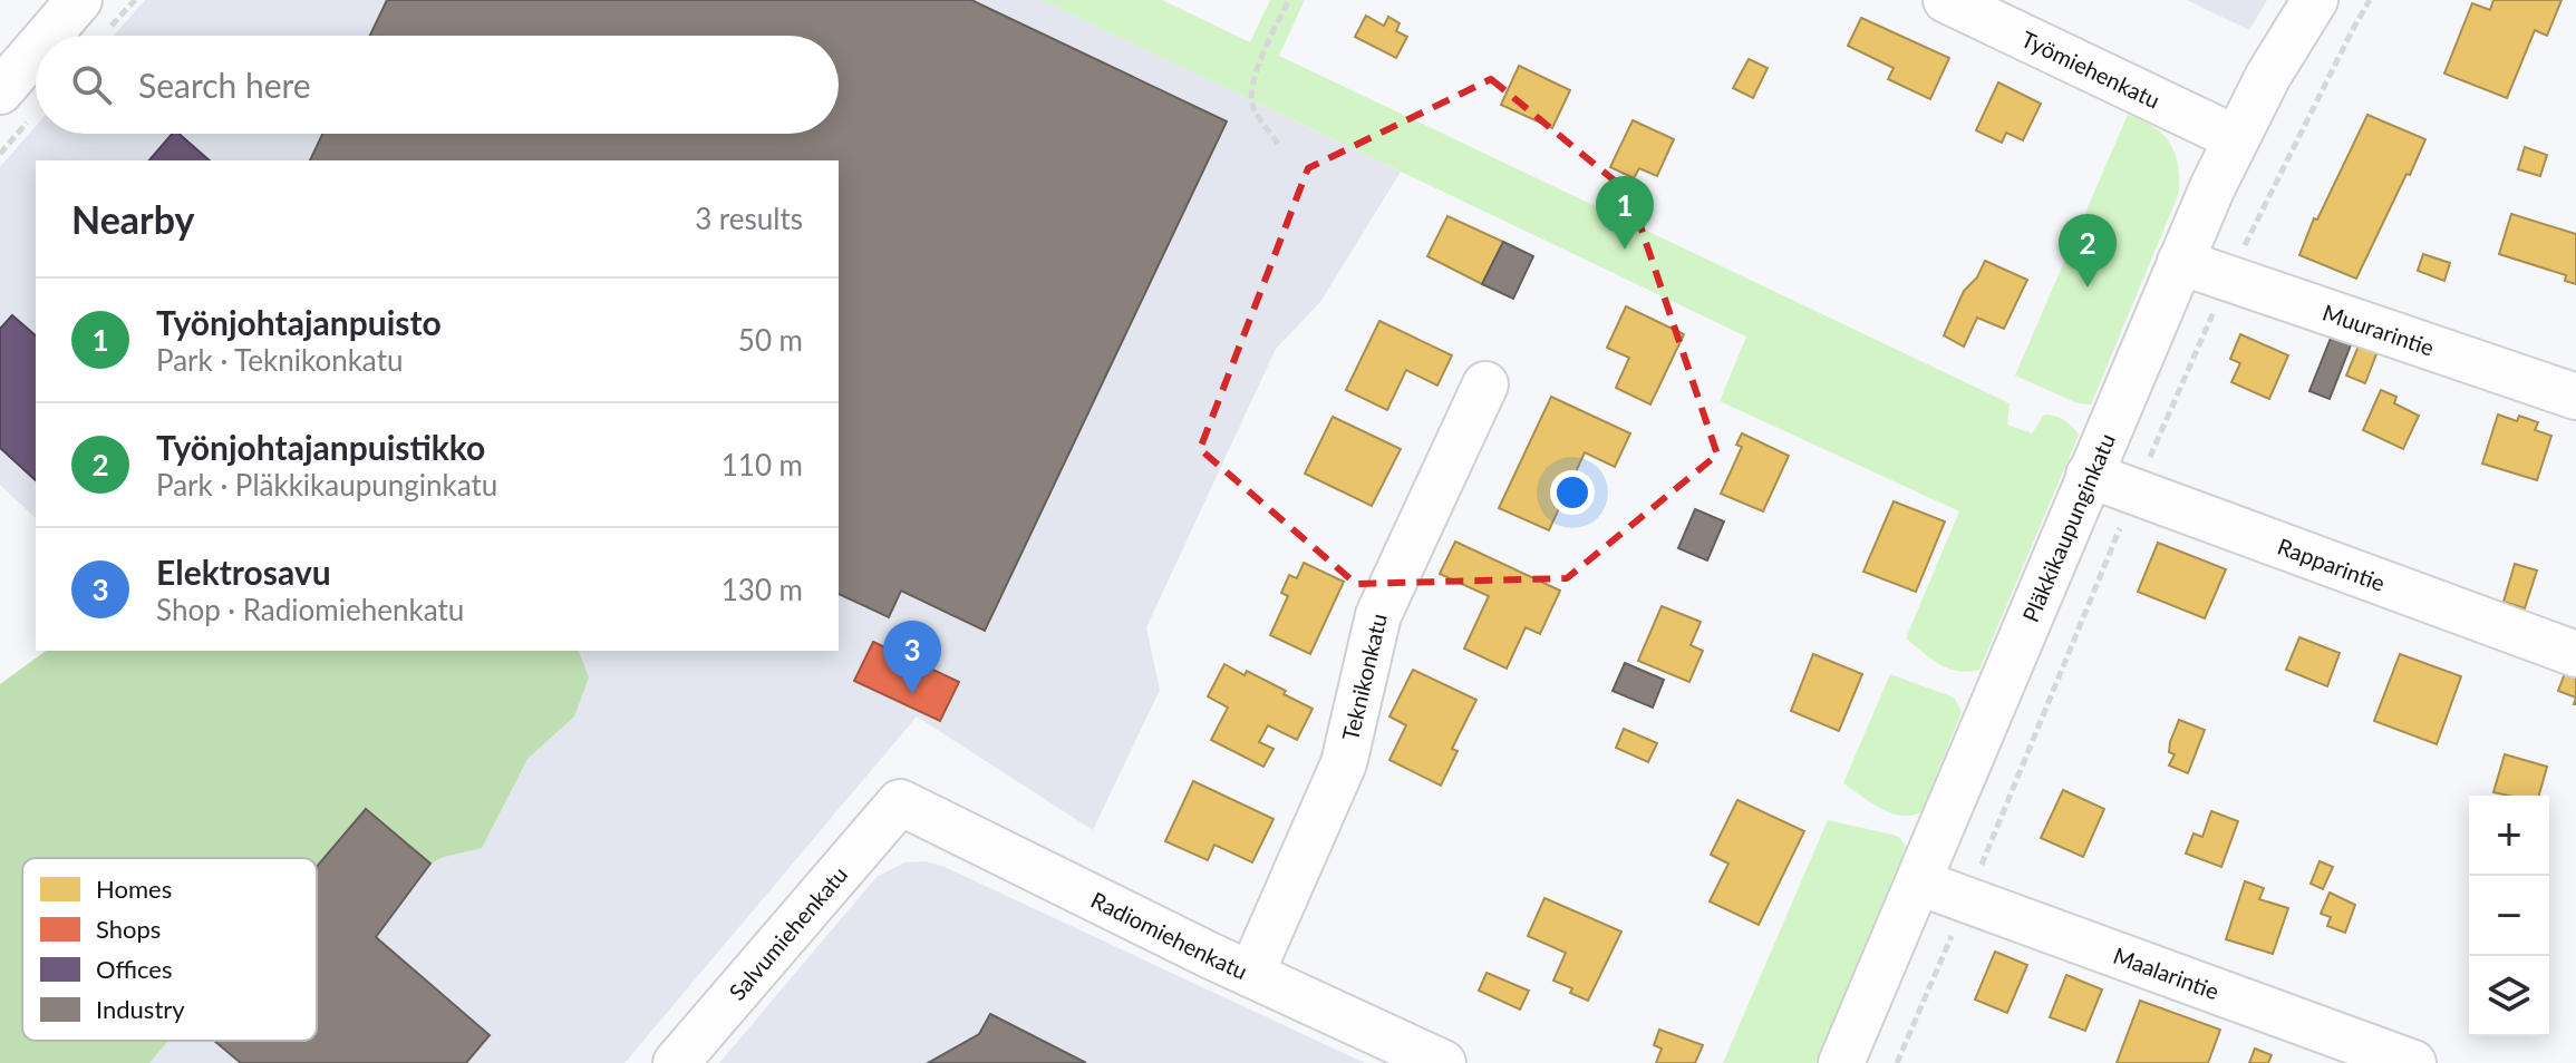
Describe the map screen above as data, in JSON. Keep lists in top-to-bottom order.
{
  "streets": {
    "street": [
      "Työmiehenkatu",
      "Muurarintie",
      "Pläkkikaupunginkatu",
      "Rapparintie",
      "Teknikonkatu",
      "Salvumiehenkatu",
      "Radiomiehenkatu",
      "Maalarintie"
    ]
  },
  "crossings": [
    ["Työmiehenkatu", "Pläkkikaupunginkatu"],
    ["Muurarintie", "Pläkkikaupunginkatu"],
    ["Pläkkikaupunginkatu", "Rapparintie"],
    ["Pläkkikaupunginkatu", "Maalarintie"],
    ["Teknikonkatu", "Radiomiehenkatu"],
    ["Salvumiehenkatu", "Radiomiehenkatu"]
  ],
  "legend": [
    "Homes",
    "Shops",
    "Offices",
    "Industry"
  ],
  "page": {
    "search": "Search here",
    "heading": ["Nearby", "3 results"],
    "pins": ["1", "2", "3"],
    "list": [
      {
        "mark": "1",
        "name": "Työnjohtajanpuisto",
        "note": "Park · Teknikonkatu",
        "value": "50 m"
      },
      {
        "mark": "2",
        "name": "Työnjohtajanpuistikko",
        "note": "Park · Pläkkikaupunginkatu",
        "value": "110 m"
      },
      {
        "mark": "3",
        "name": "Elektrosavu",
        "note": "Shop · Radiomiehenkatu",
        "value": "130 m"
      }
    ],
    "map_buttons": ["+", "−"]
  }
}
